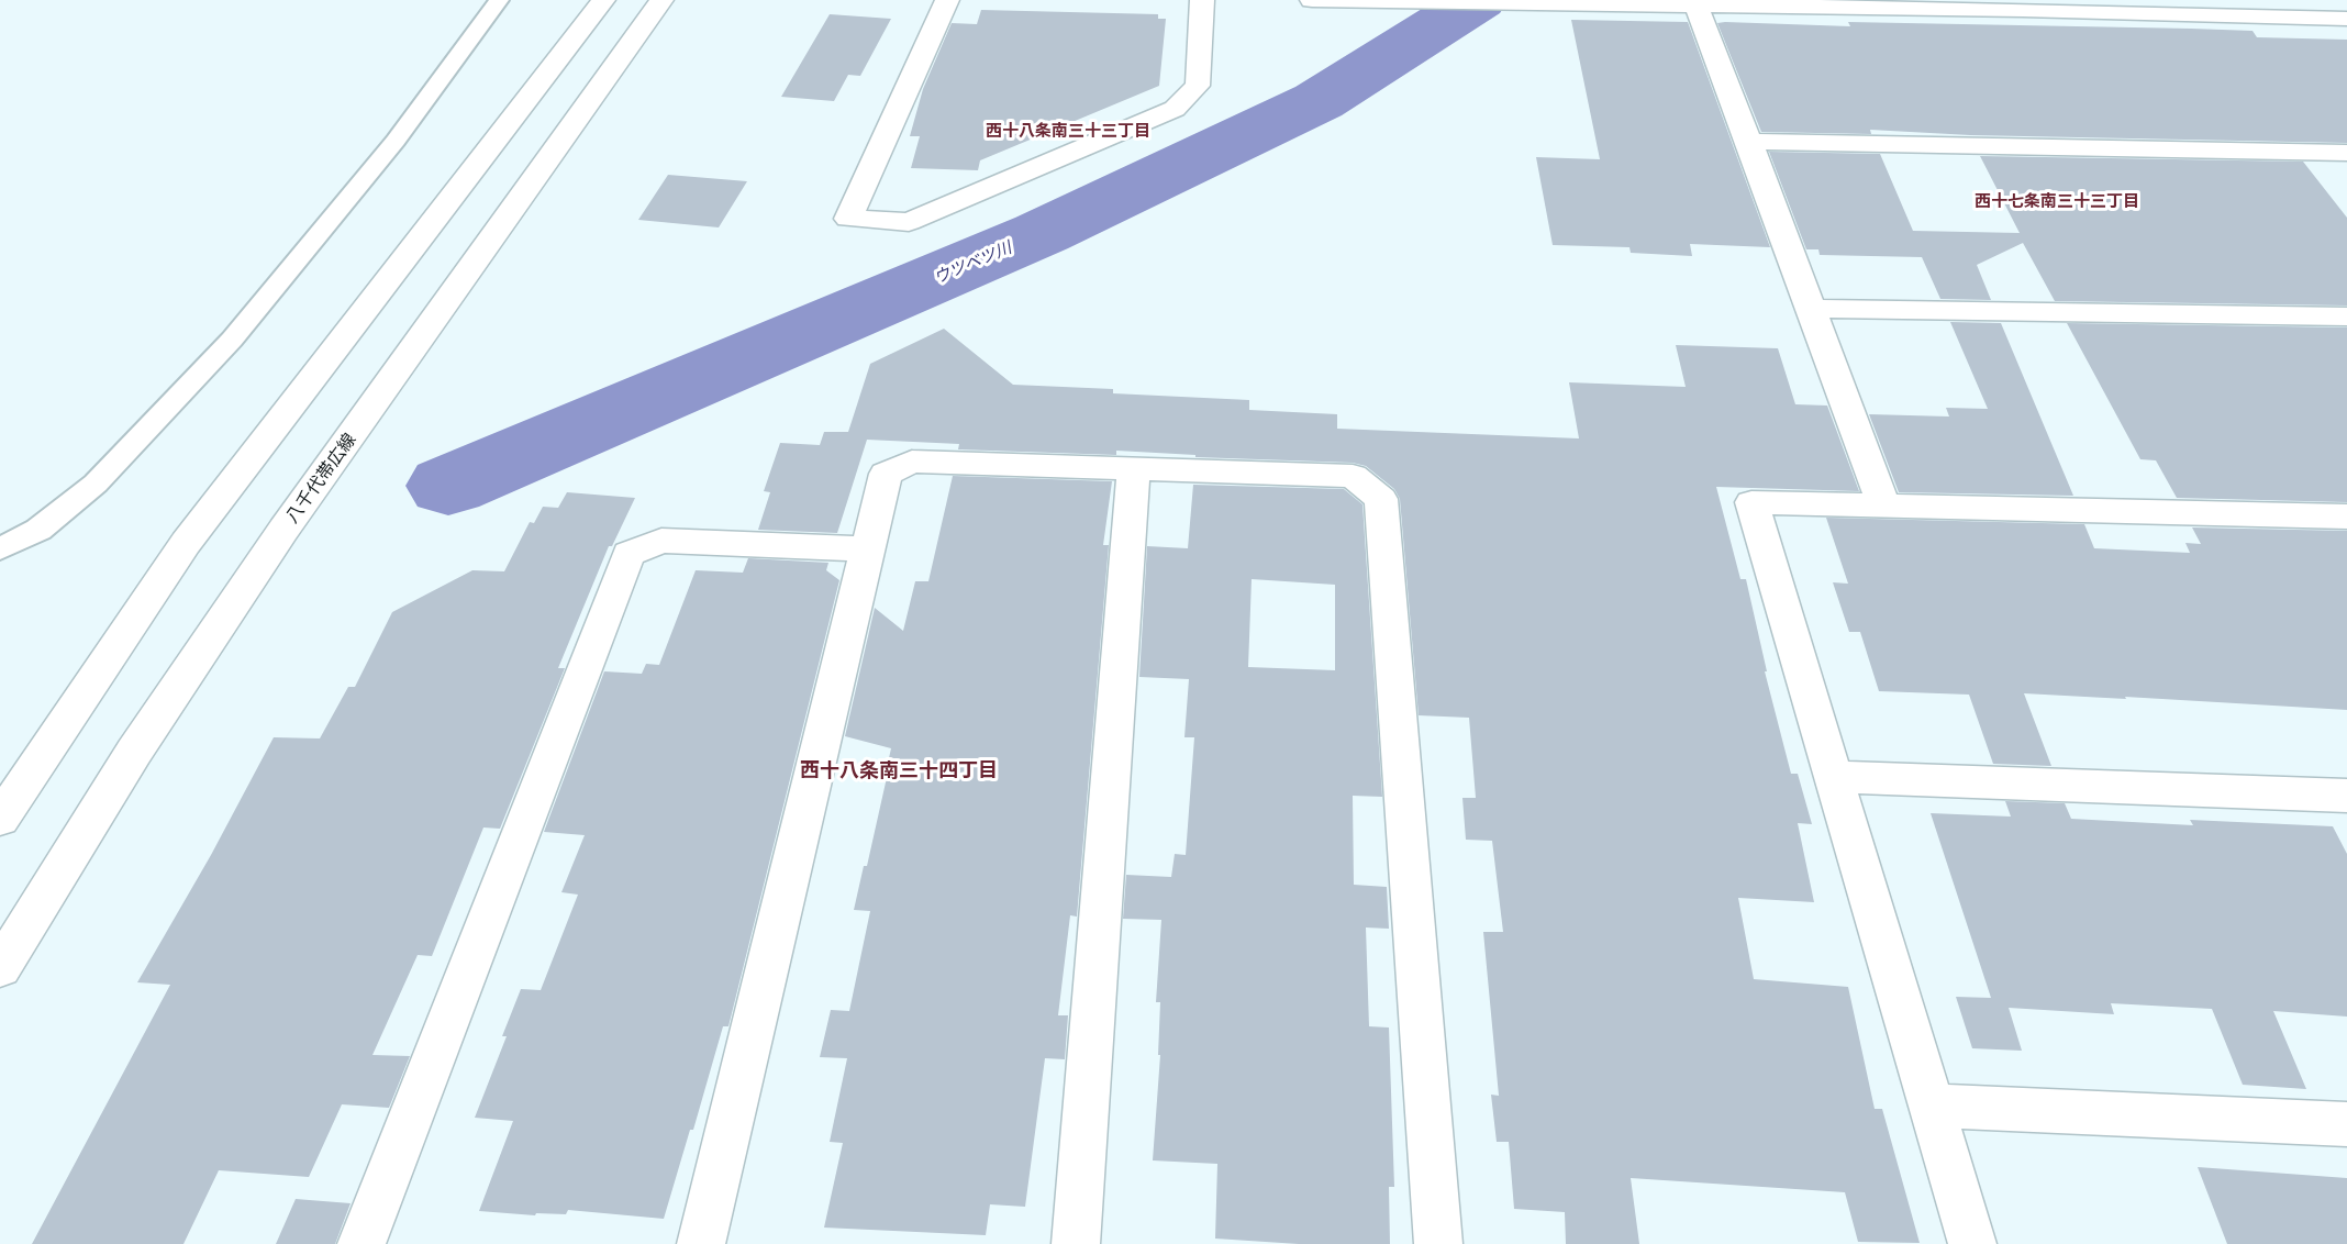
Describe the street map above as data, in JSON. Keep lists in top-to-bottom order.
{
  "streets": {
    "street": ["八千代帯広線"]
  },
  "districts": ["西十八条南三十三丁目", "西十七条南三十三丁目", "西十八条南三十四丁目"],
  "water": ["ウツベツ川"]
}
